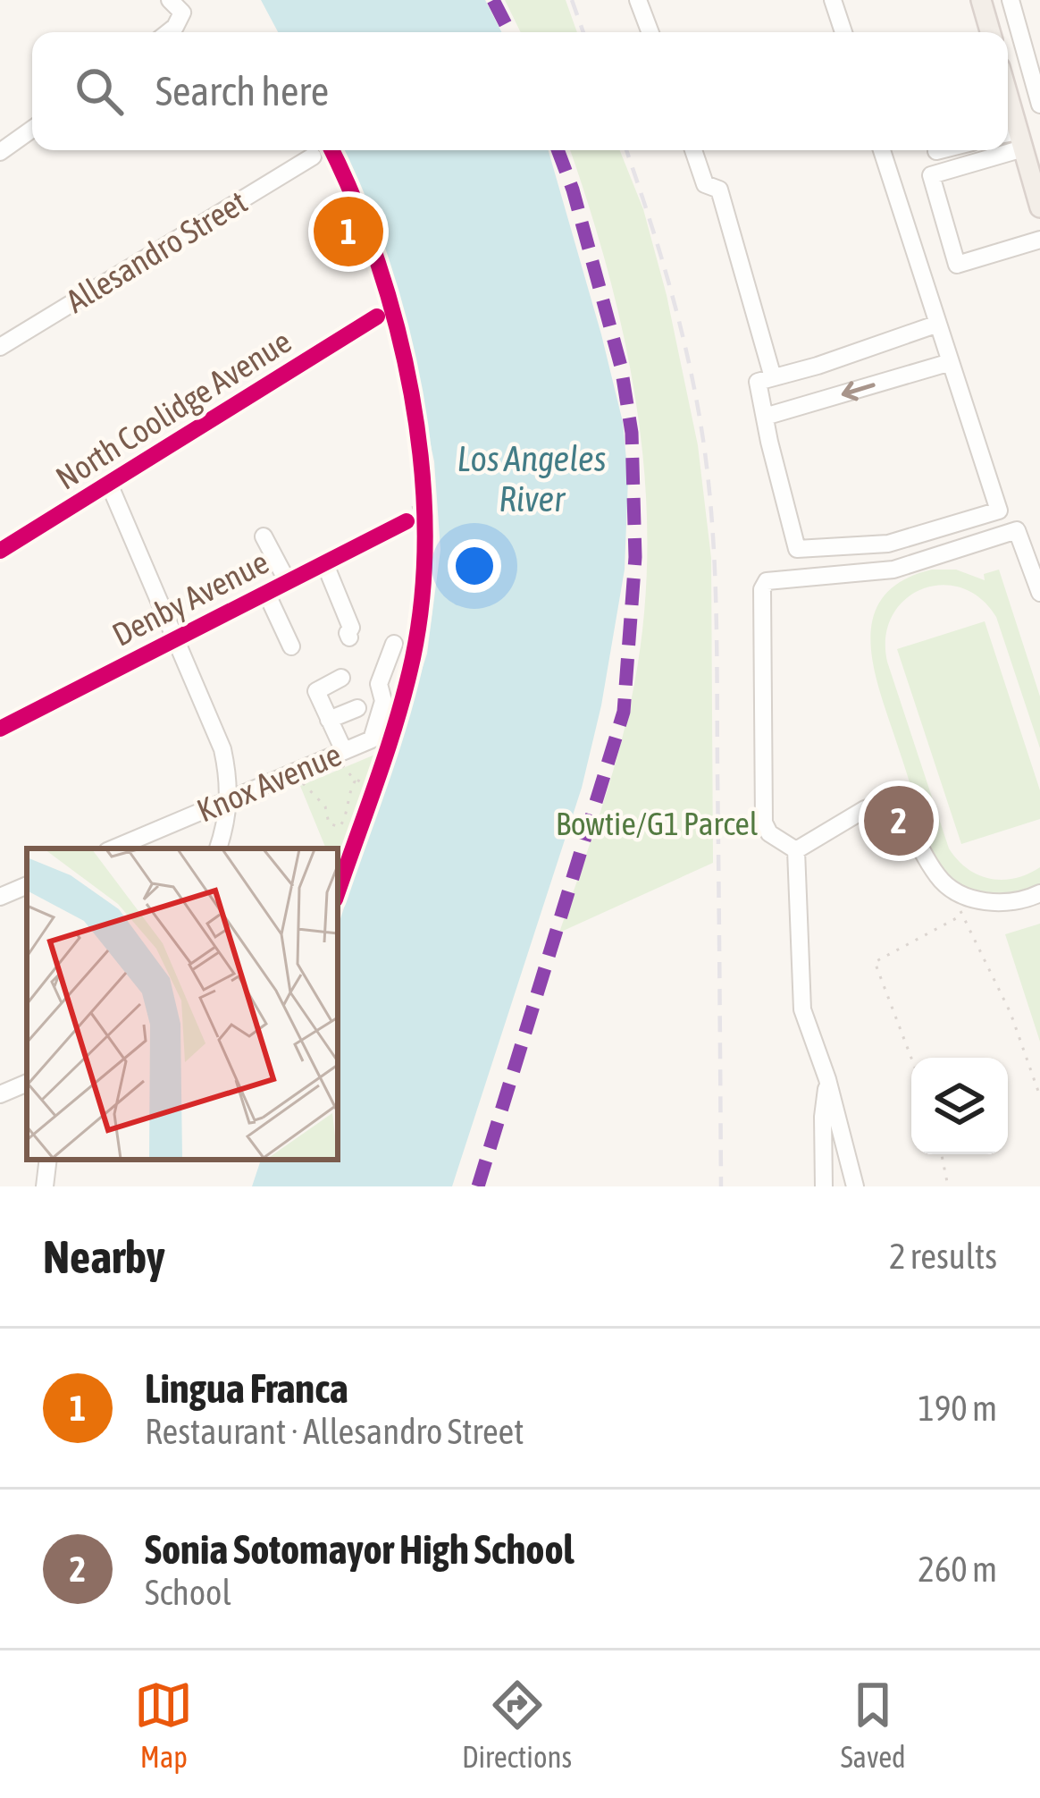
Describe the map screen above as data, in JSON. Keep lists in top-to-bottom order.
{
  "streets": {
    "street": [
      "Allesandro Street",
      "North Coolidge Avenue",
      "Denby Avenue",
      "Knox Avenue"
    ]
  },
  "water": ["Los Angeles River"],
  "parks": ["Bowtie/G1 Parcel"],
  "page": {
    "search": "Search here",
    "pins": ["1", "2"],
    "heading": ["Nearby", "2 results"],
    "list": [
      {
        "mark": "1",
        "name": "Lingua Franca",
        "note": "Restaurant · Allesandro Street",
        "value": "190 m"
      },
      {
        "mark": "2",
        "name": "Sonia Sotomayor High School",
        "note": "School",
        "value": "260 m"
      }
    ],
    "nav": ["Map", "Directions", "Saved"]
  }
}
